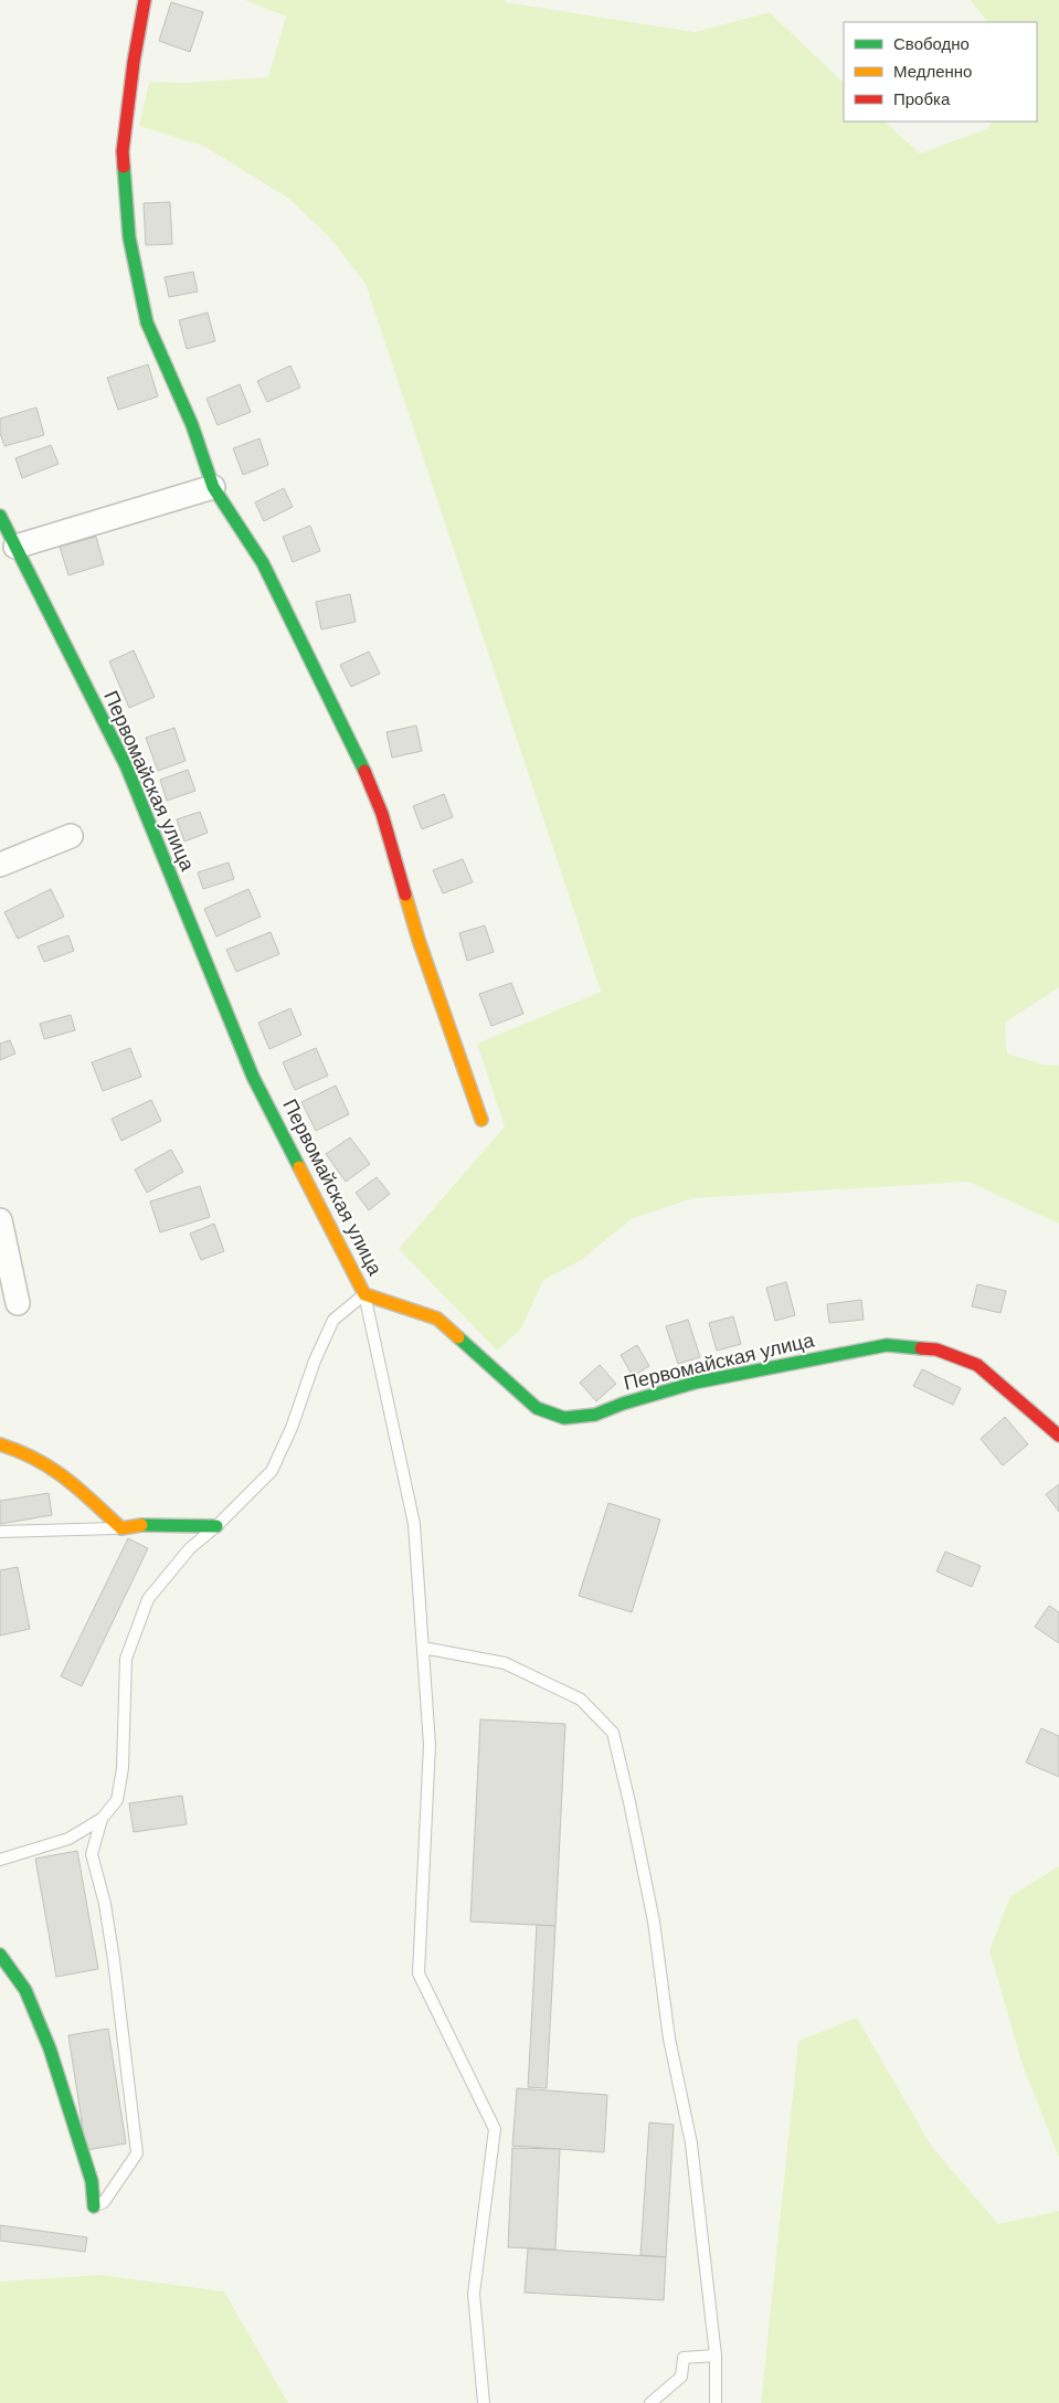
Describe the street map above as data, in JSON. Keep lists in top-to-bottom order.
{
  "streets": {
    "street": ["Первомайская улица"]
  },
  "legend": ["Свободно", "Медленно", "Пробка"]
}
